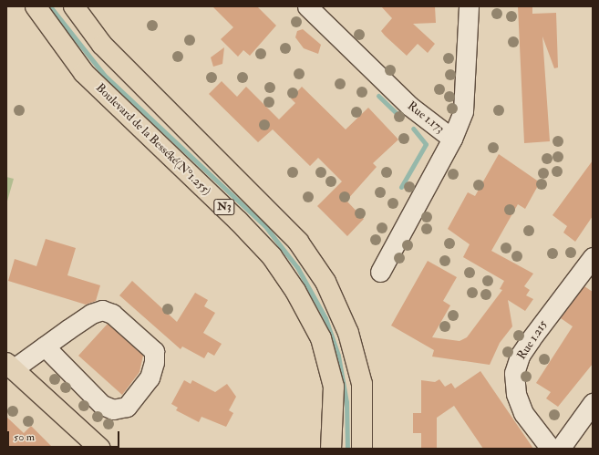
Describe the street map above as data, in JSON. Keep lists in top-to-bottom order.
{
  "streets": {
    "main road": ["Boulevard de la Besséké(N°1.255)", "N3"],
    "street": ["Rue 1.173", "Rue 1.215"]
  },
  "scale_bar": "50 m"
}
